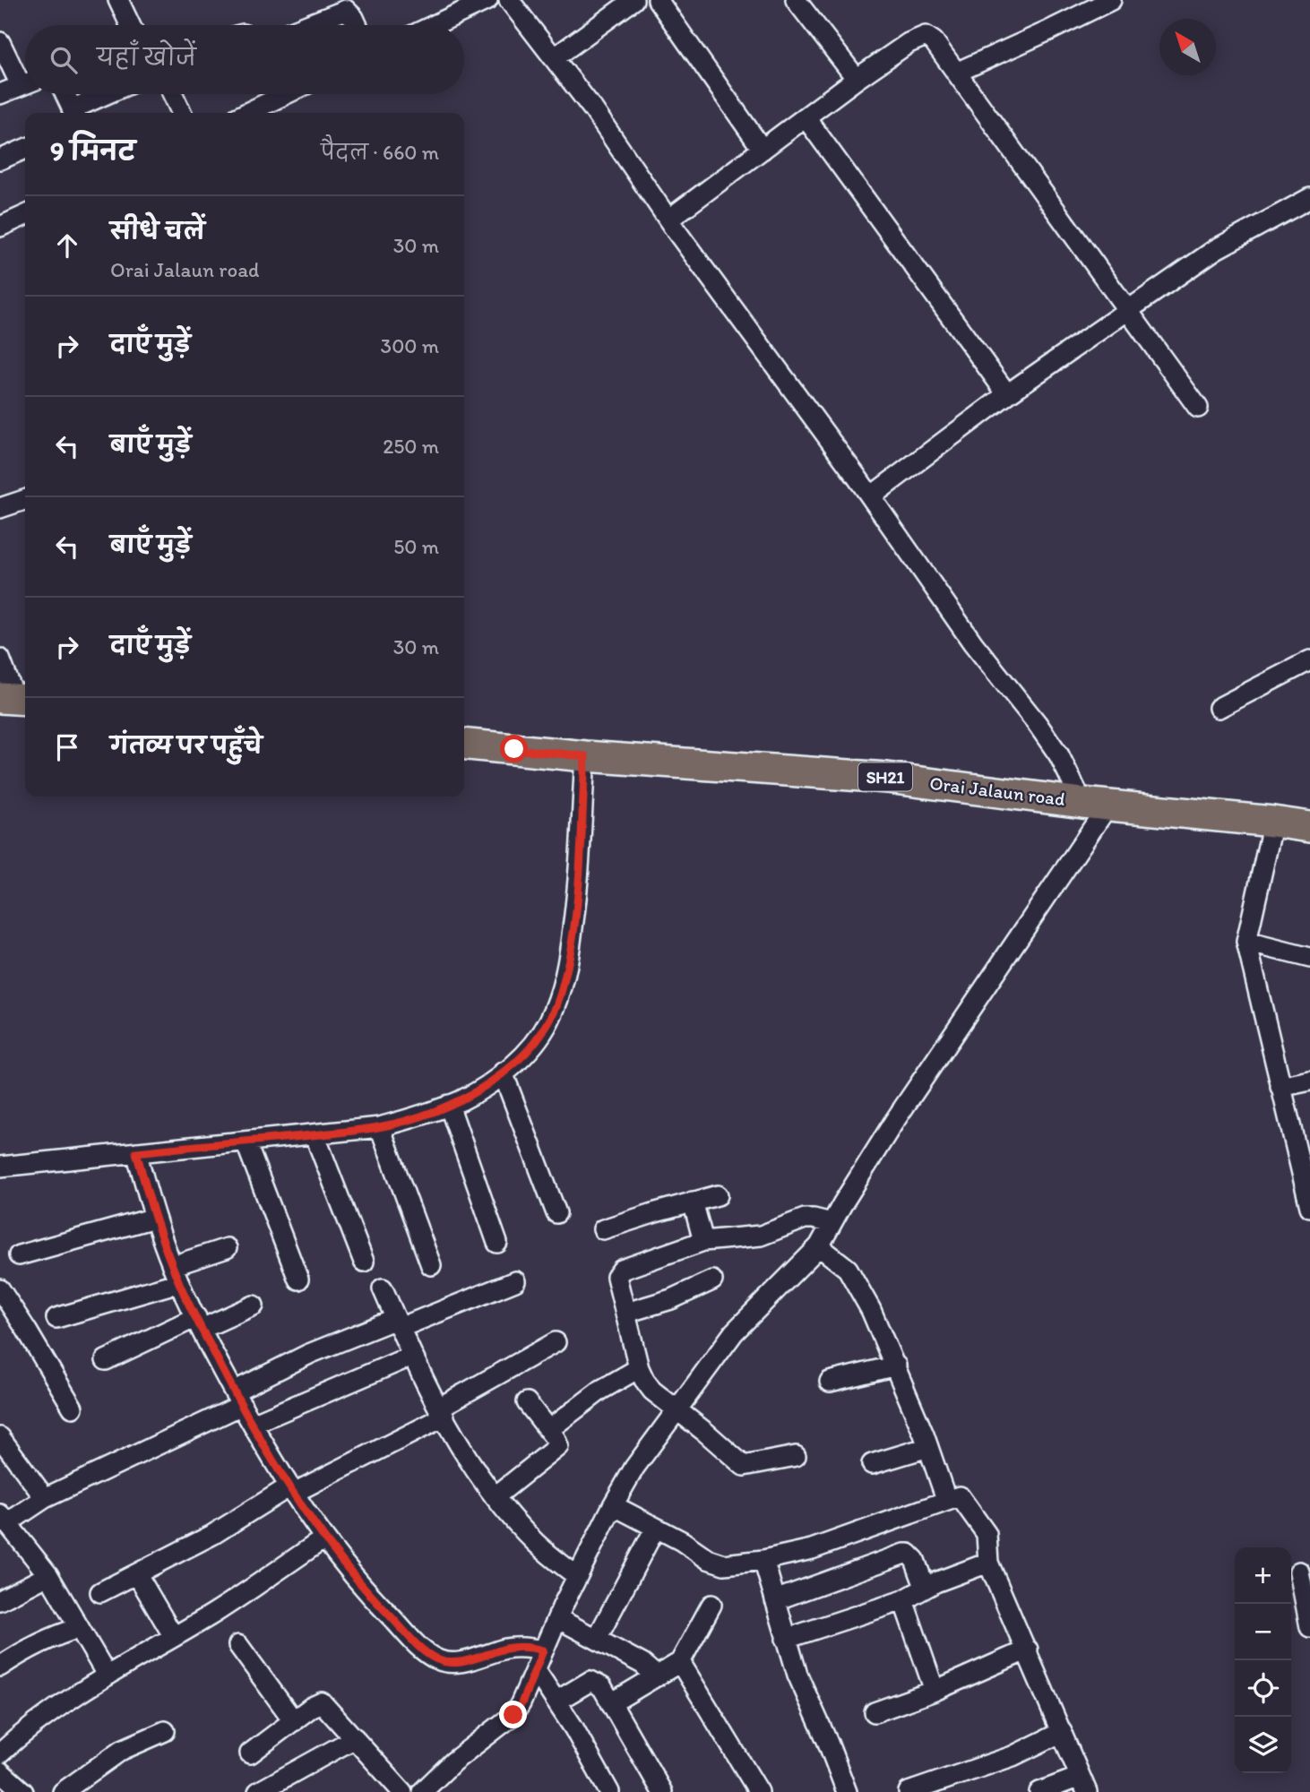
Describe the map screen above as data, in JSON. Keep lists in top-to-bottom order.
{
  "streets": {
    "main road": ["SH21", "Orai Jalaun road"]
  },
  "north": "top left",
  "page": {
    "search": "यहाँ खोजें",
    "heading": ["9 मिनट", "पैदल · 660 m"],
    "list": [
      ["सीधे चलें", "Orai Jalaun road", "30 m"],
      ["दाएँ मुड़ें", "300 m"],
      ["बाएँ मुड़ें", "250 m"],
      ["बाएँ मुड़ें", "50 m"],
      ["दाएँ मुड़ें", "30 m"],
      "गंतव्य पर पहुँचे"
    ],
    "map_buttons": ["+", "−"]
  }
}
